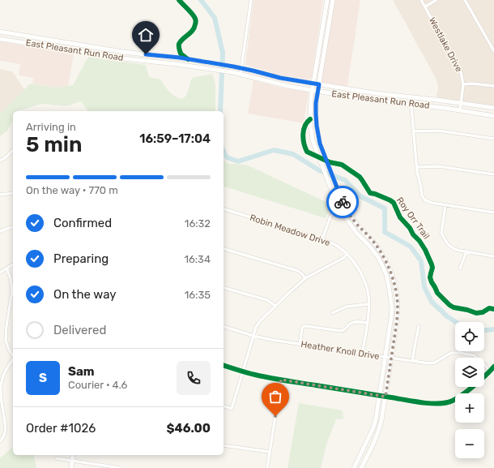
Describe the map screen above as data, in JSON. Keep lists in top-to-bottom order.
{
  "streets": {
    "main road": ["East Pleasant Run Road"],
    "street": ["Westlake Drive", "Robin Meadow Drive", "Heather Knoll Drive"],
    "cycle path": ["Roy Orr Trail"]
  },
  "crossings": [
    ["Westlake Drive", "East Pleasant Run Road"],
    ["Robin Meadow Drive", "Heather Knoll Drive"]
  ],
  "page": {
    "heading": ["5 min", "Arriving in", "16:59–17:04"],
    "panel": [
      "Sam",
      "Courier · 4.6",
      "Order #1026",
      "$46.00"
    ],
    "bar": "On the way · 770 m",
    "list": [
      ["Confirmed", "16:32"],
      ["Preparing", "16:34"],
      ["On the way", "16:35"],
      "Delivered"
    ],
    "map_buttons": ["+", "−"],
    "round": "S"
  }
}
